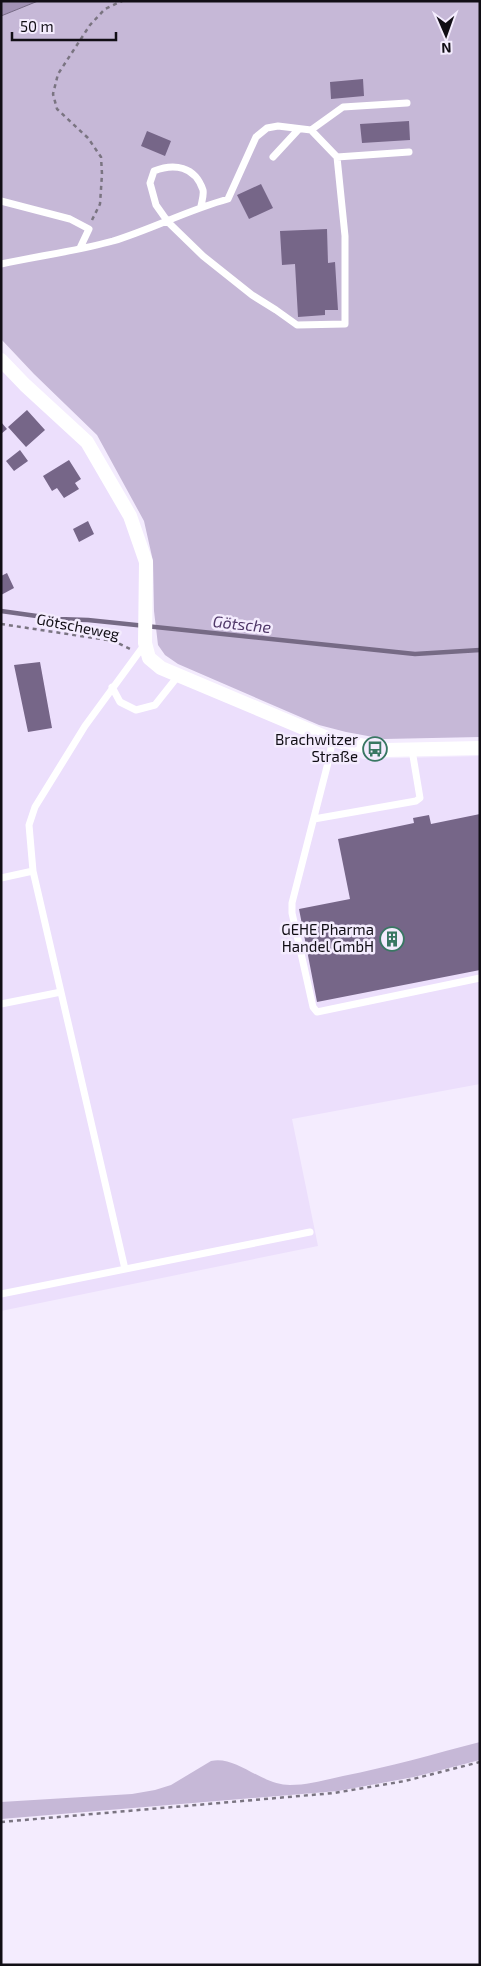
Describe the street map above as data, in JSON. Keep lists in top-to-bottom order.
{
  "streets": {
    "path": ["Götscheweg"]
  },
  "water": ["Götsche"],
  "places": {
    "bus stop": ["Brachwitzer Straße"],
    "building": ["GEHE Pharma Handel GmbH"]
  },
  "scale_bar": "50 m",
  "north": "bottom"
}
